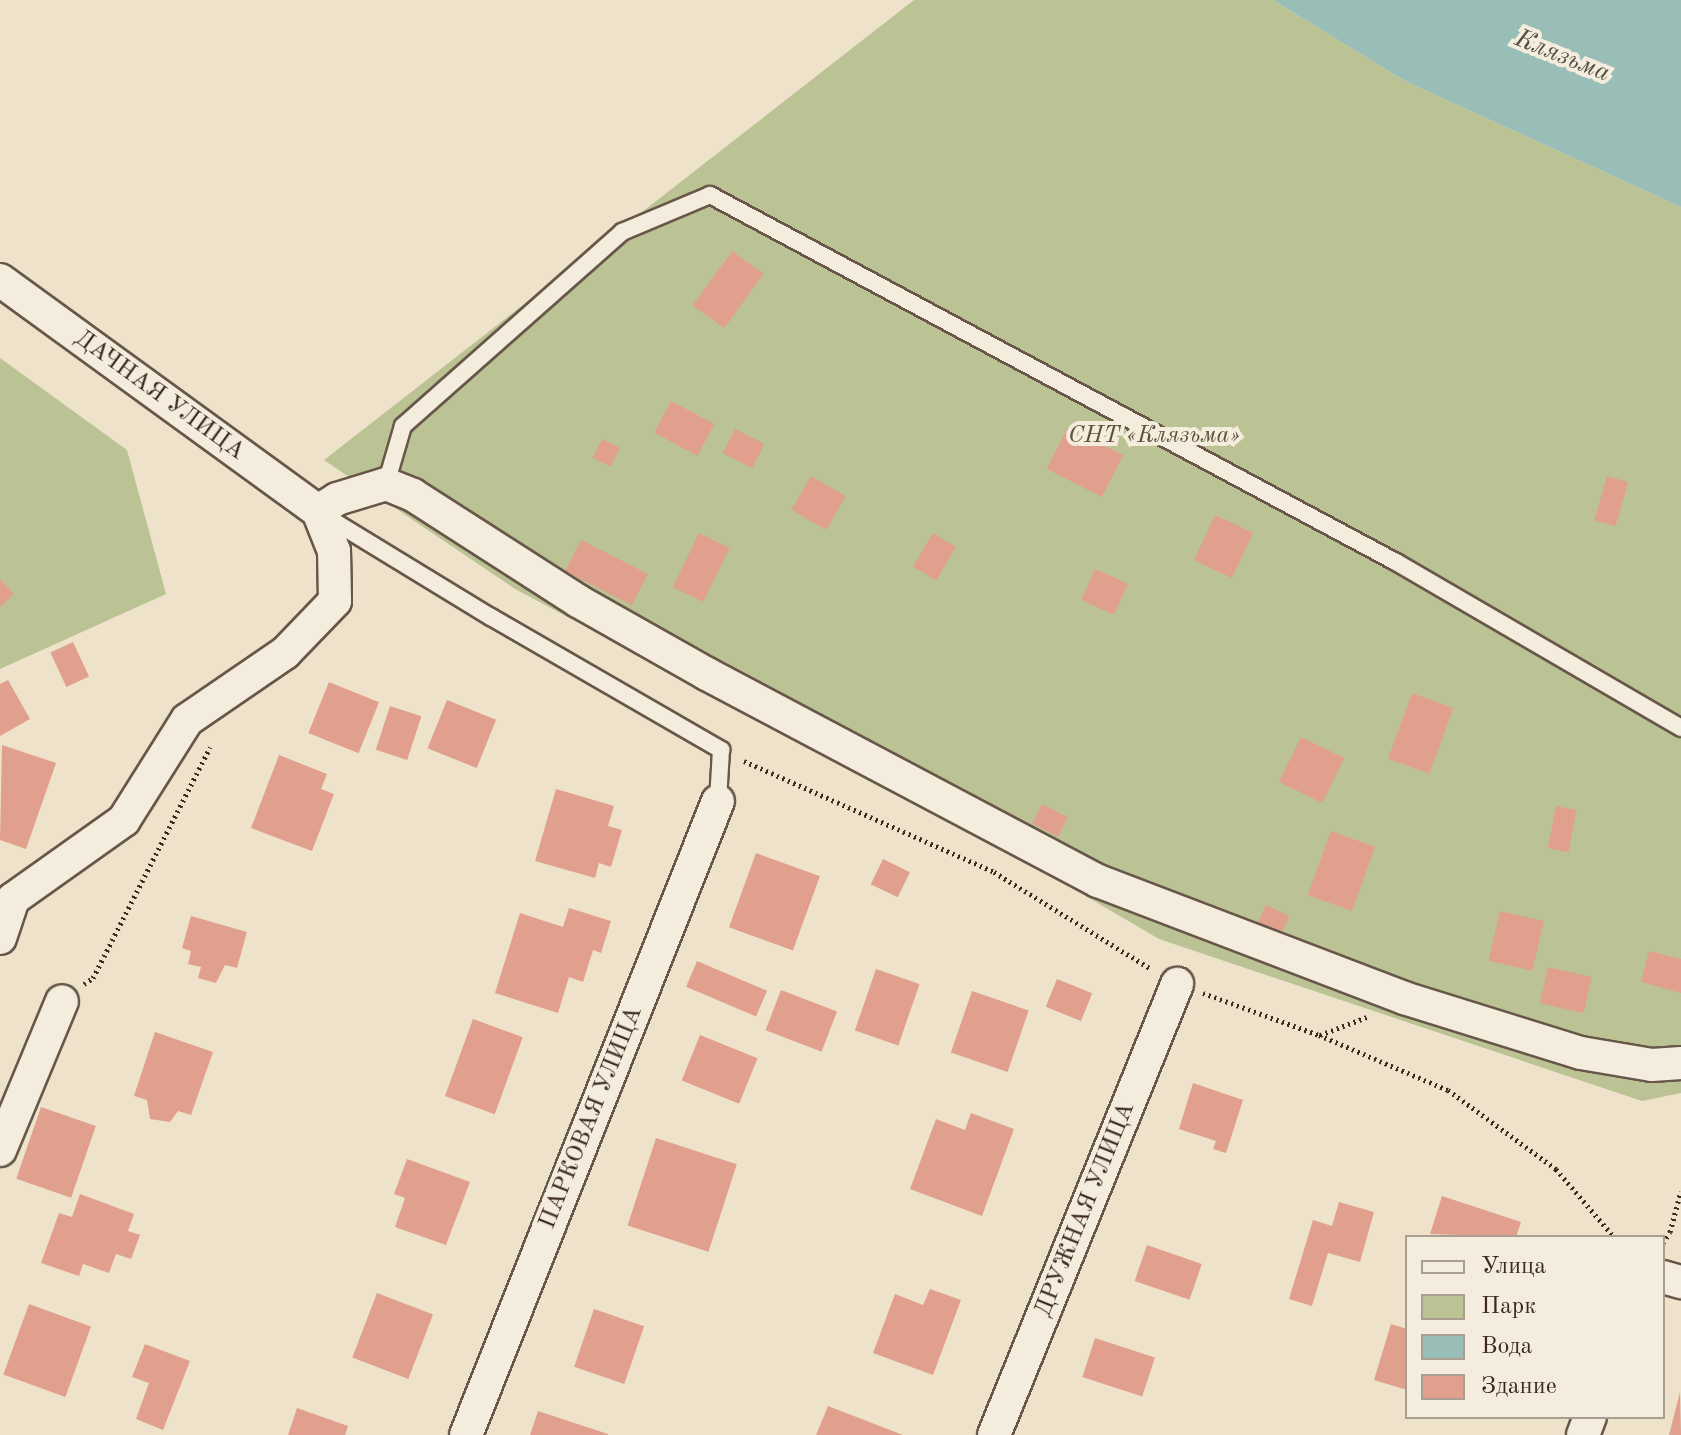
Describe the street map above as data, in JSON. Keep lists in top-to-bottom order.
{
  "streets": {
    "street": ["ДАЧНАЯ УЛИЦА", "ПАРКОВАЯ УЛИЦА", "ДРУЖНАЯ УЛИЦА"]
  },
  "water": ["Клязьма"],
  "parks": ["СНТ «Клязьма»"],
  "legend": [
    "Улица",
    "Парк",
    "Вода",
    "Здание"
  ]
}
